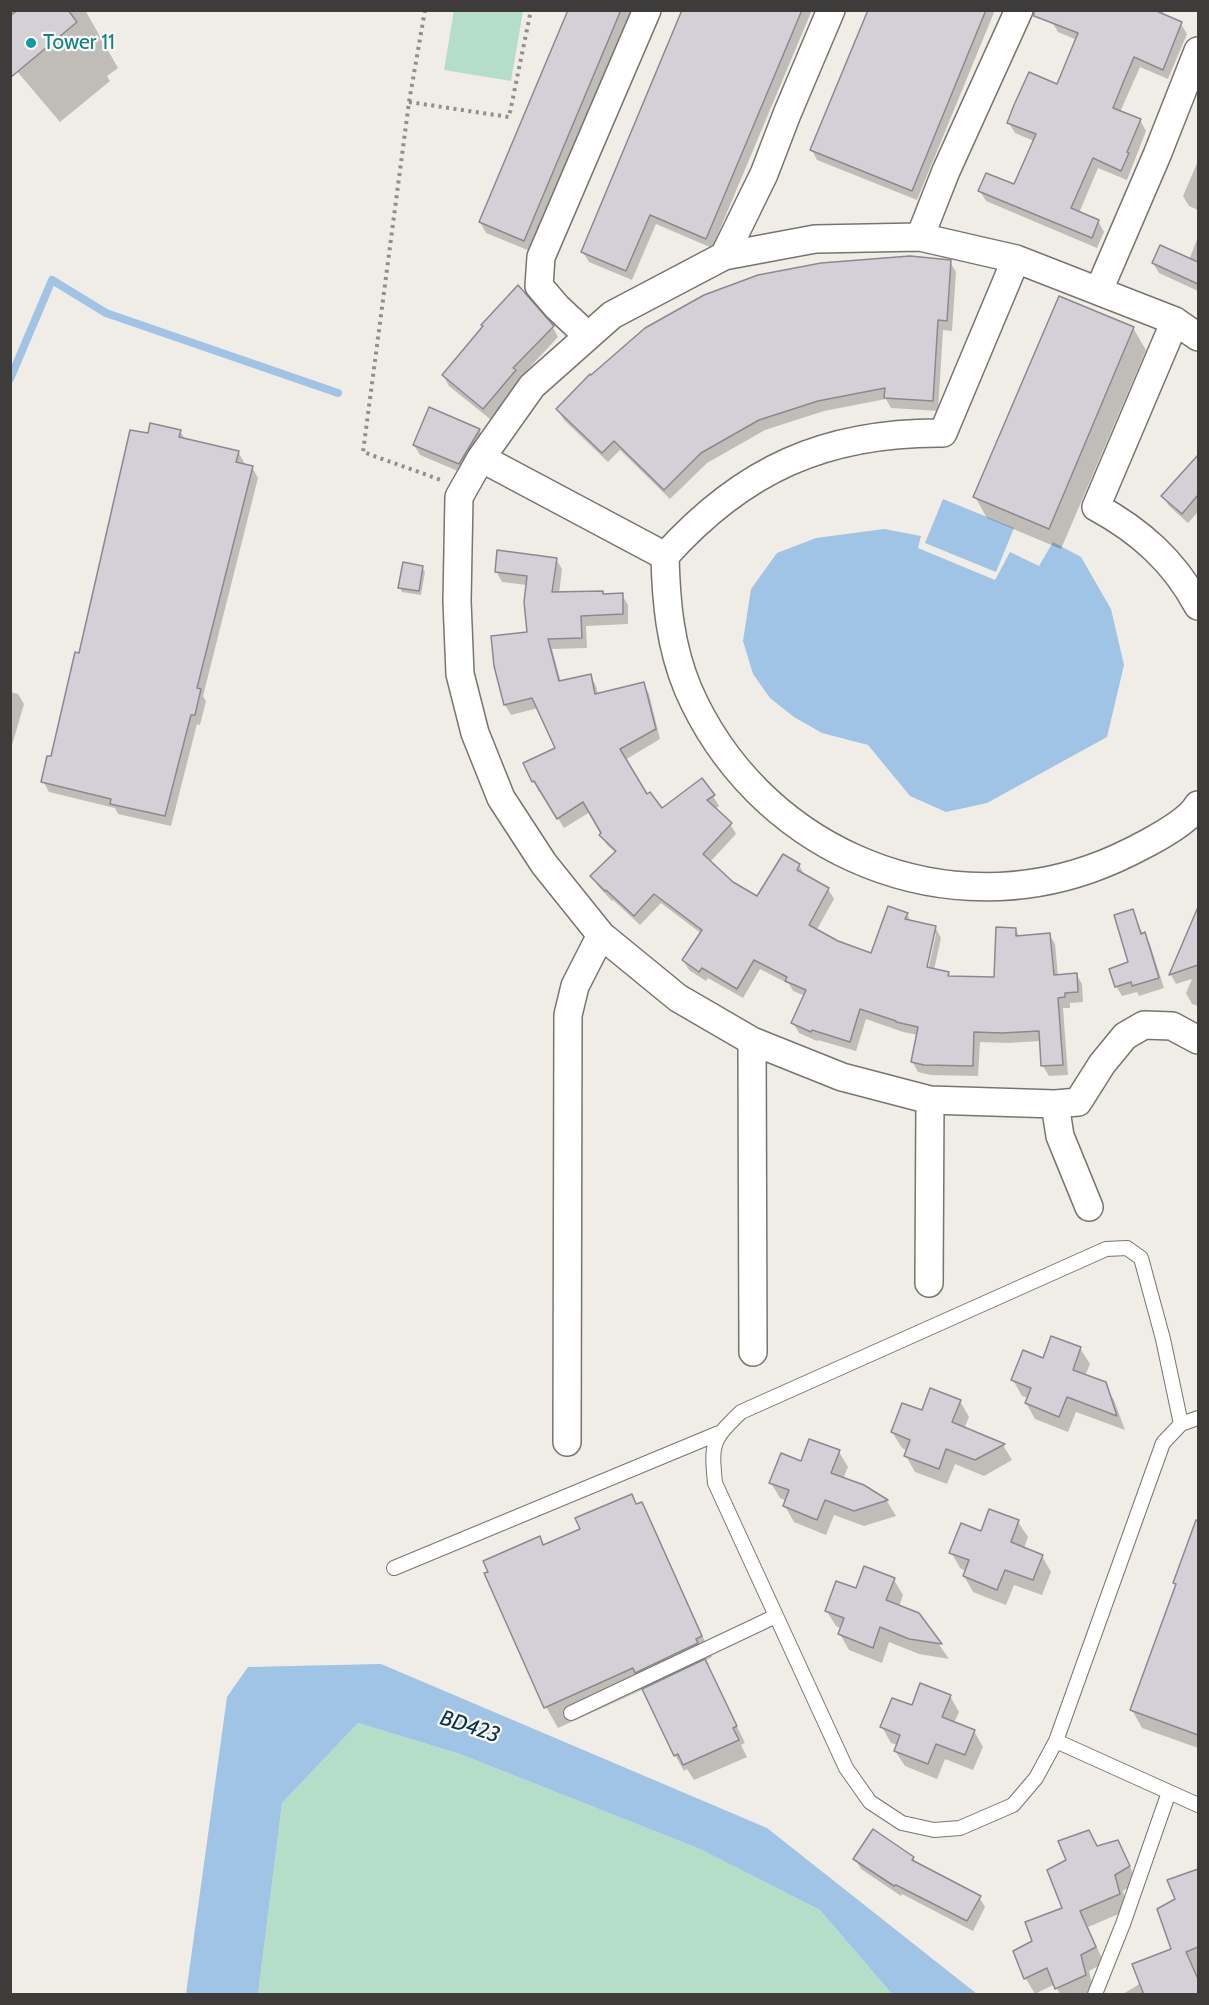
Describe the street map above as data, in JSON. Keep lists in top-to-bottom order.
{
  "water": ["BD423"],
  "places": ["Tower 11"]
}
